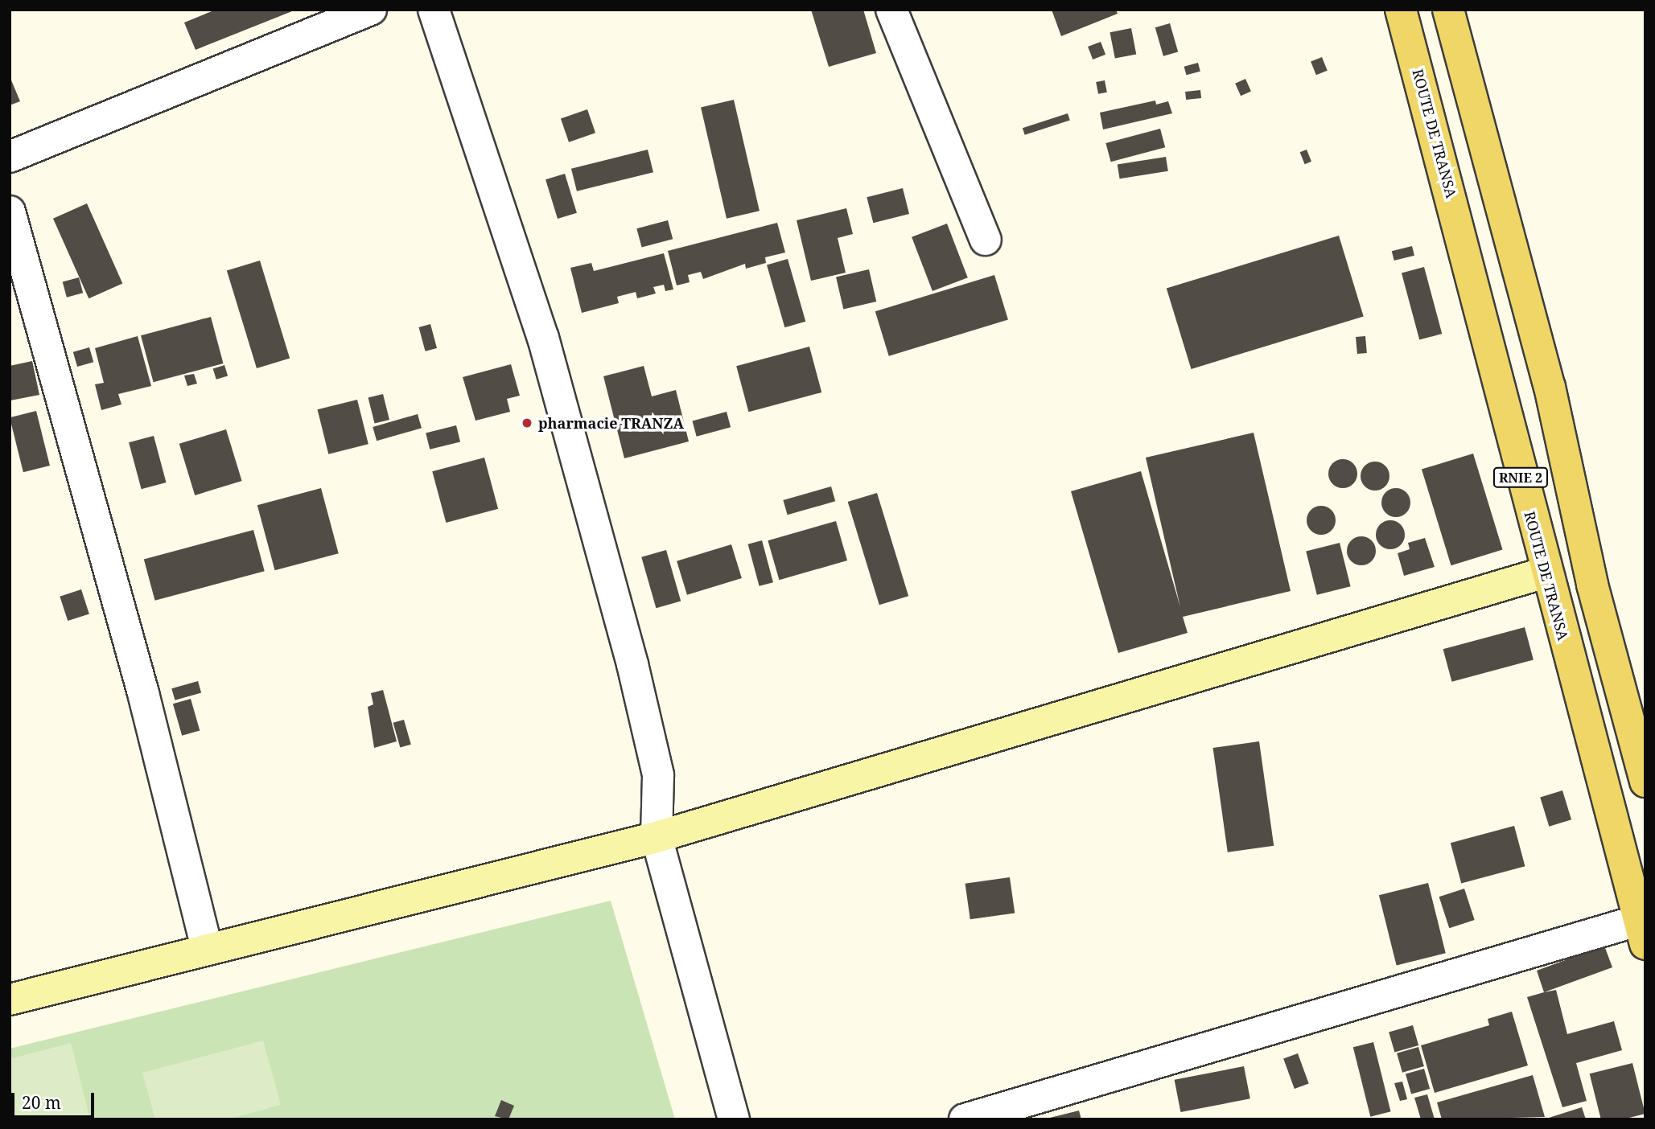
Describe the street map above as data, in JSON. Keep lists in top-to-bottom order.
{
  "streets": {
    "main road": ["ROUTE DE TRANSA", "RNIE 2"]
  },
  "places": ["pharmacie TRANZA"],
  "scale_bar": "20 m"
}
